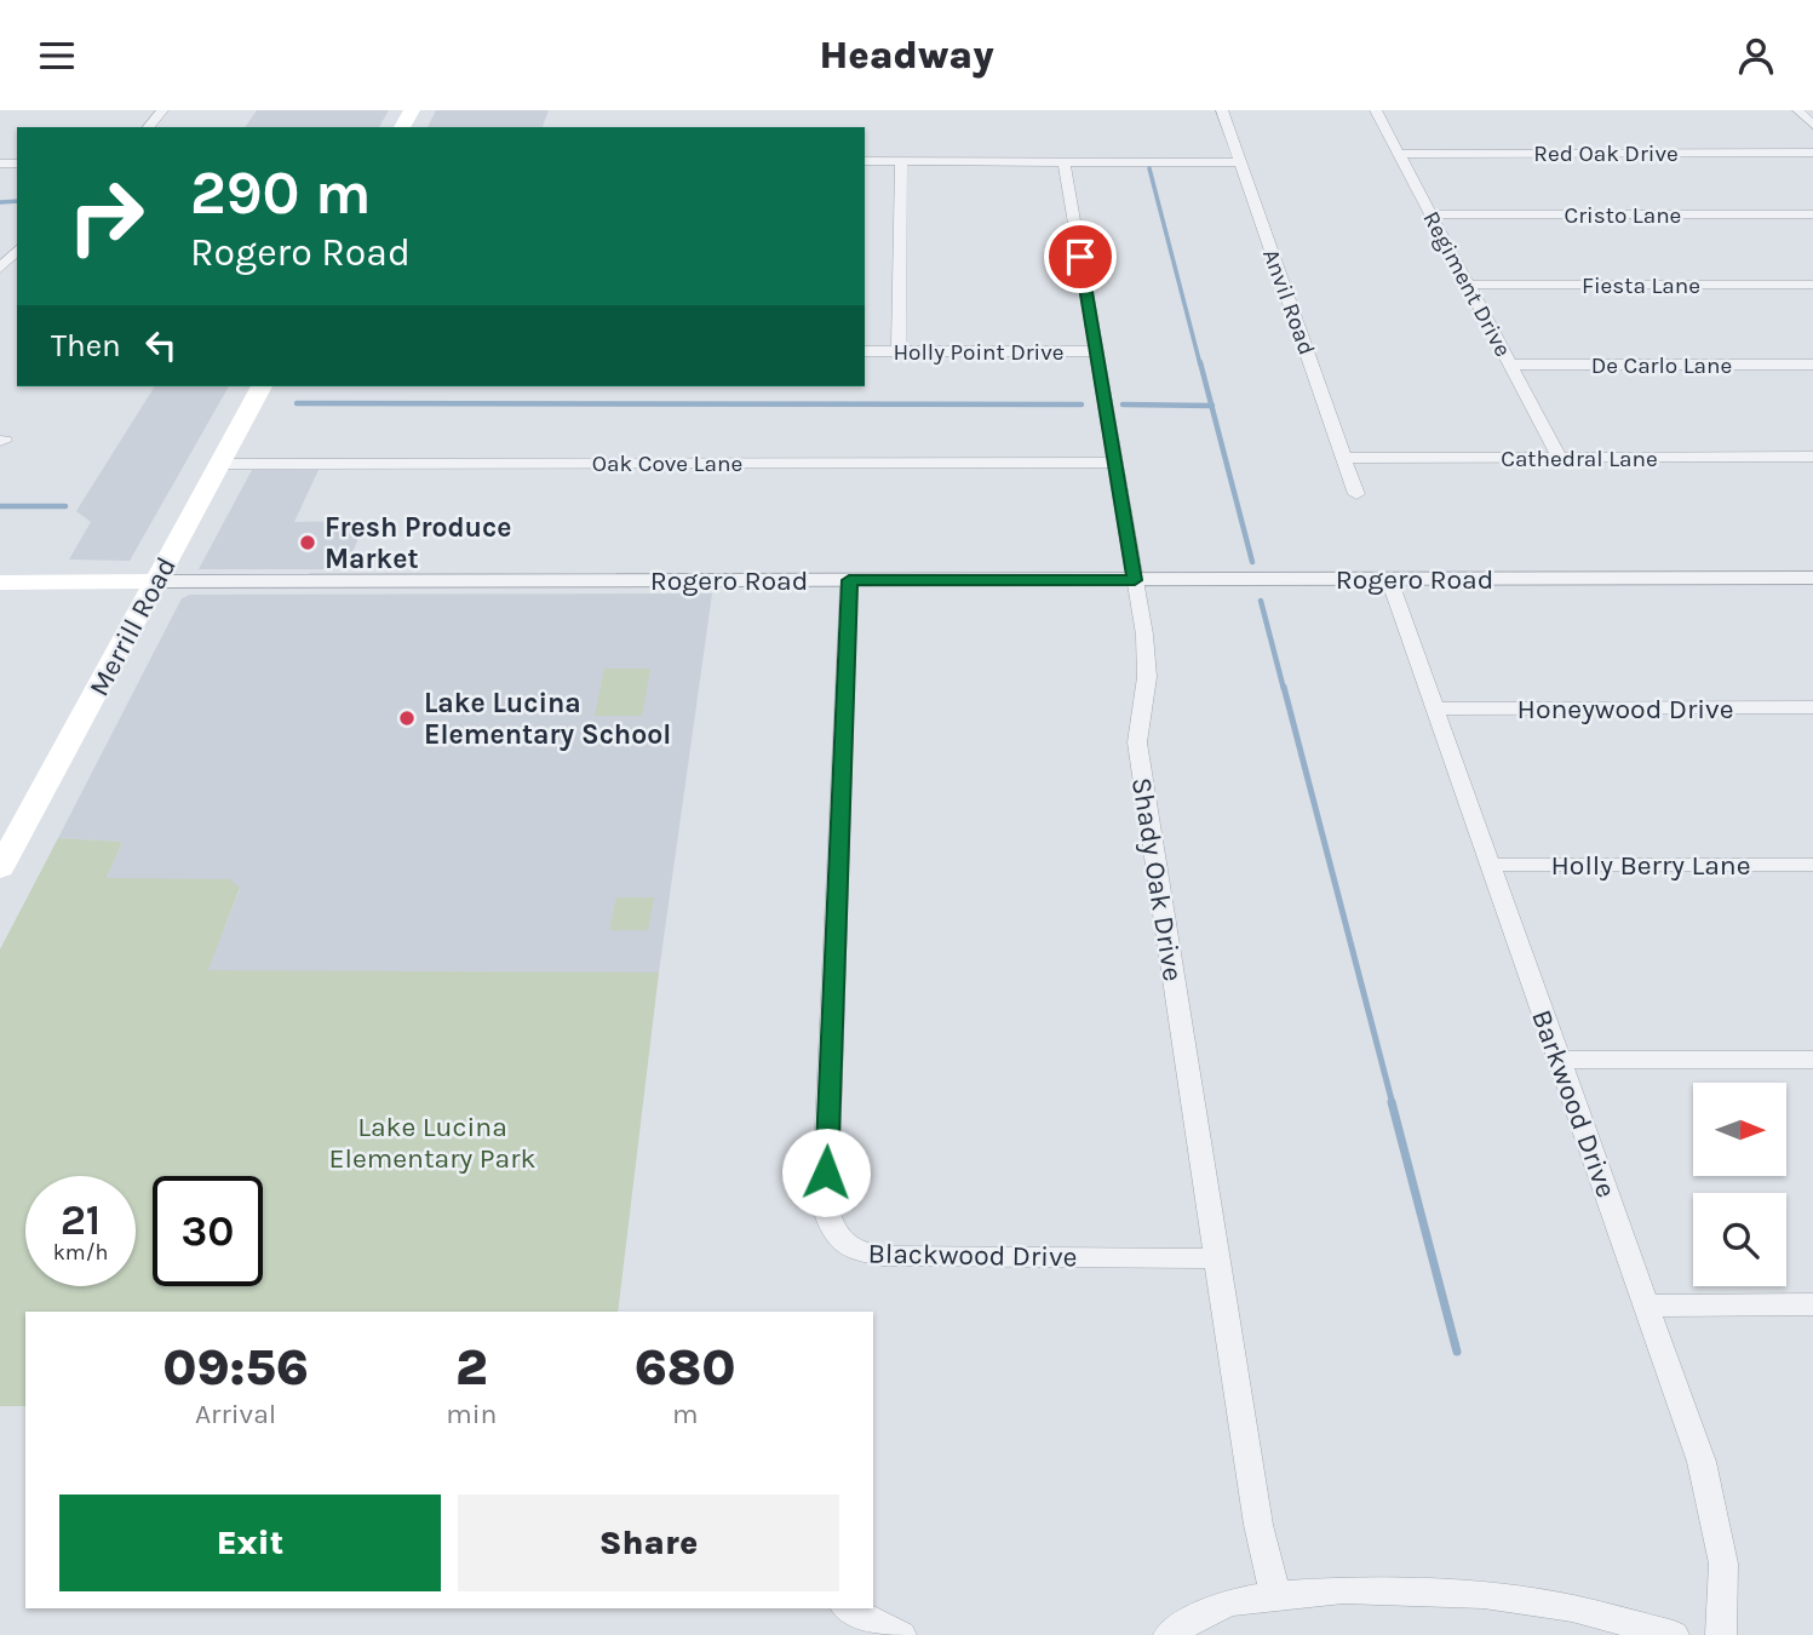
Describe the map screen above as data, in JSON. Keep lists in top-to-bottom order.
{
  "streets": {
    "main road": ["Rogero Road", "Merrill Road"],
    "street": [
      "Red Oak Drive",
      "Cristo Lane",
      "Regiment Drive",
      "Fiesta Lane",
      "Anvil Road",
      "Holly Point Drive",
      "De Carlo Lane",
      "Cathedral Lane",
      "Oak Cove Lane",
      "Honeywood Drive",
      "Holly Berry Lane",
      "Shady Oak Drive",
      "Barkwood Drive",
      "Blackwood Drive"
    ]
  },
  "crossings": [
    ["Red Oak Drive", "Regiment Drive"],
    ["Cristo Lane", "Regiment Drive"],
    ["Regiment Drive", "Fiesta Lane"],
    ["Regiment Drive", "De Carlo Lane"],
    ["Regiment Drive", "Cathedral Lane"],
    ["Anvil Road", "Cathedral Lane"],
    ["Holly Point Drive", "Shady Oak Drive"],
    ["Oak Cove Lane", "Merrill Road"],
    ["Oak Cove Lane", "Shady Oak Drive"],
    ["Rogero Road", "Merrill Road"],
    ["Rogero Road", "Shady Oak Drive"],
    ["Rogero Road", "Barkwood Drive"],
    ["Rogero Road", "Blackwood Drive"],
    ["Honeywood Drive", "Barkwood Drive"],
    ["Holly Berry Lane", "Barkwood Drive"],
    ["Shady Oak Drive", "Blackwood Drive"]
  ],
  "parks": ["Lake Lucina Elementary Park"],
  "places": ["Fresh Produce Market", "Lake Lucina Elementary School"],
  "north": "right",
  "page": {
    "header": "Headway",
    "turn": ["290 m", "Rogero Road"],
    "then": "Then",
    "speed": "21 km/h",
    "limit": "30",
    "eta": [
      "09:56",
      "Arrival",
      "2",
      "min",
      "680",
      "m"
    ],
    "buttons": ["Exit", "Share"]
  }
}
